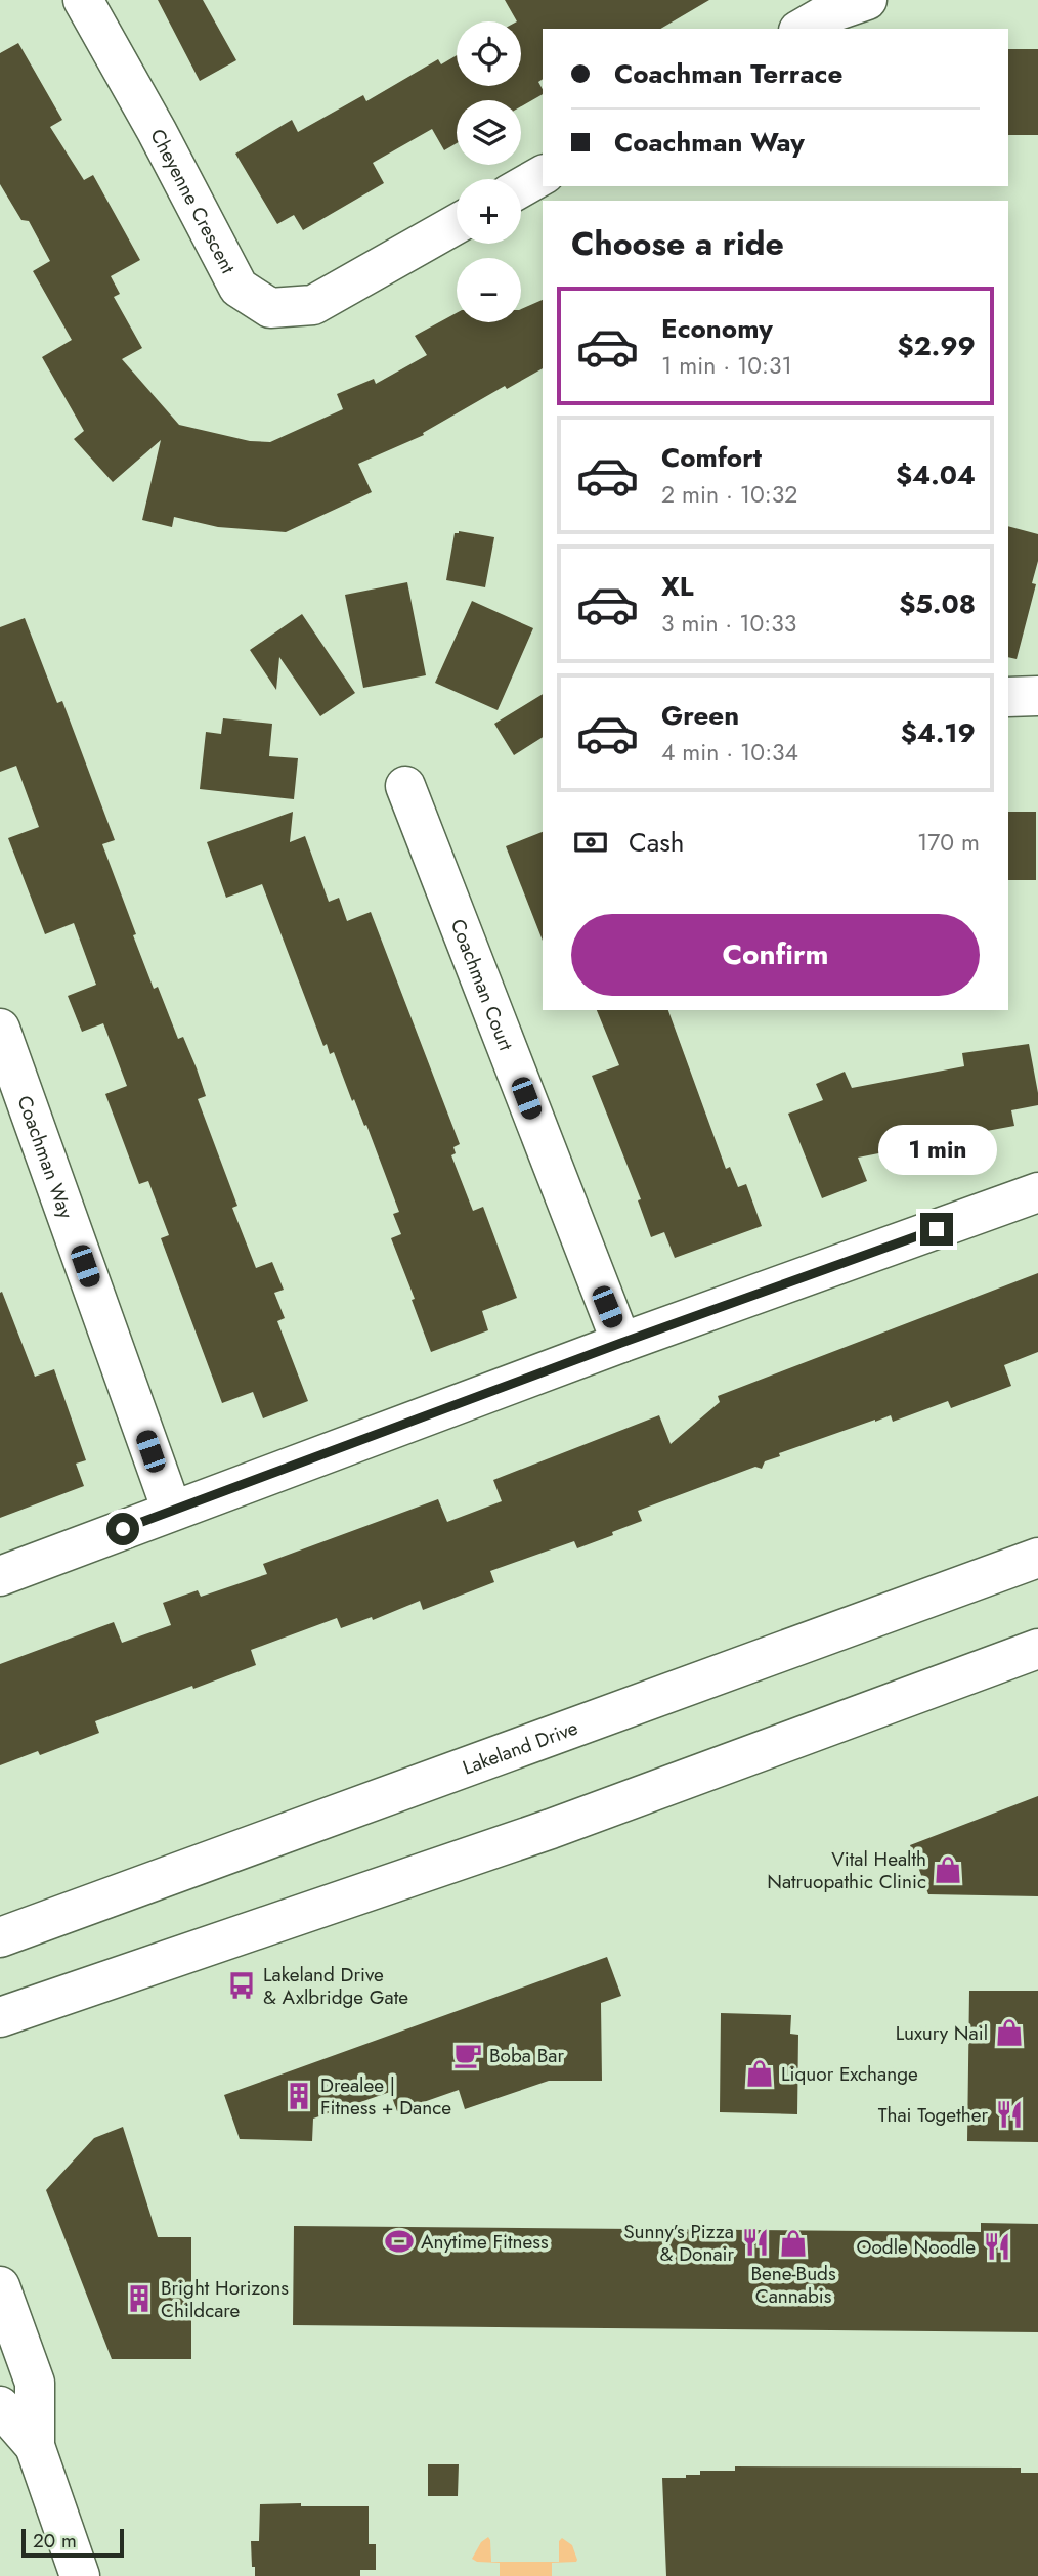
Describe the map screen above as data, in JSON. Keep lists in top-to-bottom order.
{
  "streets": {
    "street": [
      "Cheyenne Crescent",
      "Coachman Court",
      "Coachman Way",
      "Lakeland Drive"
    ]
  },
  "places": {
    "shop": [
      "Vital Health Natruopathic Clinic",
      "Luxury Nail",
      "Liquor Exchange",
      "Bene-Buds Cannabis"
    ],
    "bus stop": ["Lakeland Drive & Axlbridge Gate"],
    "cafe": ["Boba Bar"],
    "building": ["Drealee | Fitness + Dance", "Bright Horizons Childcare"],
    "restaurant": ["Thai Together", "Sunny’s Pizza & Donair", "Oodle Noodle"],
    "sports": ["Anytime Fitness"]
  },
  "scale_bar": "20 m",
  "page": {
    "map_buttons": ["+", "−"],
    "banner": ["Coachman Terrace", "Coachman Way"],
    "heading": "Choose a ride",
    "list": [
      {
        "name": "Economy",
        "note": "1 min · 10:31",
        "value": "$2.99"
      },
      {
        "name": "Comfort",
        "note": "2 min · 10:32",
        "value": "$4.04"
      },
      {
        "name": "XL",
        "note": "3 min · 10:33",
        "value": "$5.08"
      },
      {
        "name": "Green",
        "note": "4 min · 10:34",
        "value": "$4.19"
      }
    ],
    "pay": ["Cash", "170 m"],
    "buttons": "Confirm",
    "bubble": "1 min",
    "scale": "20 m"
  }
}
